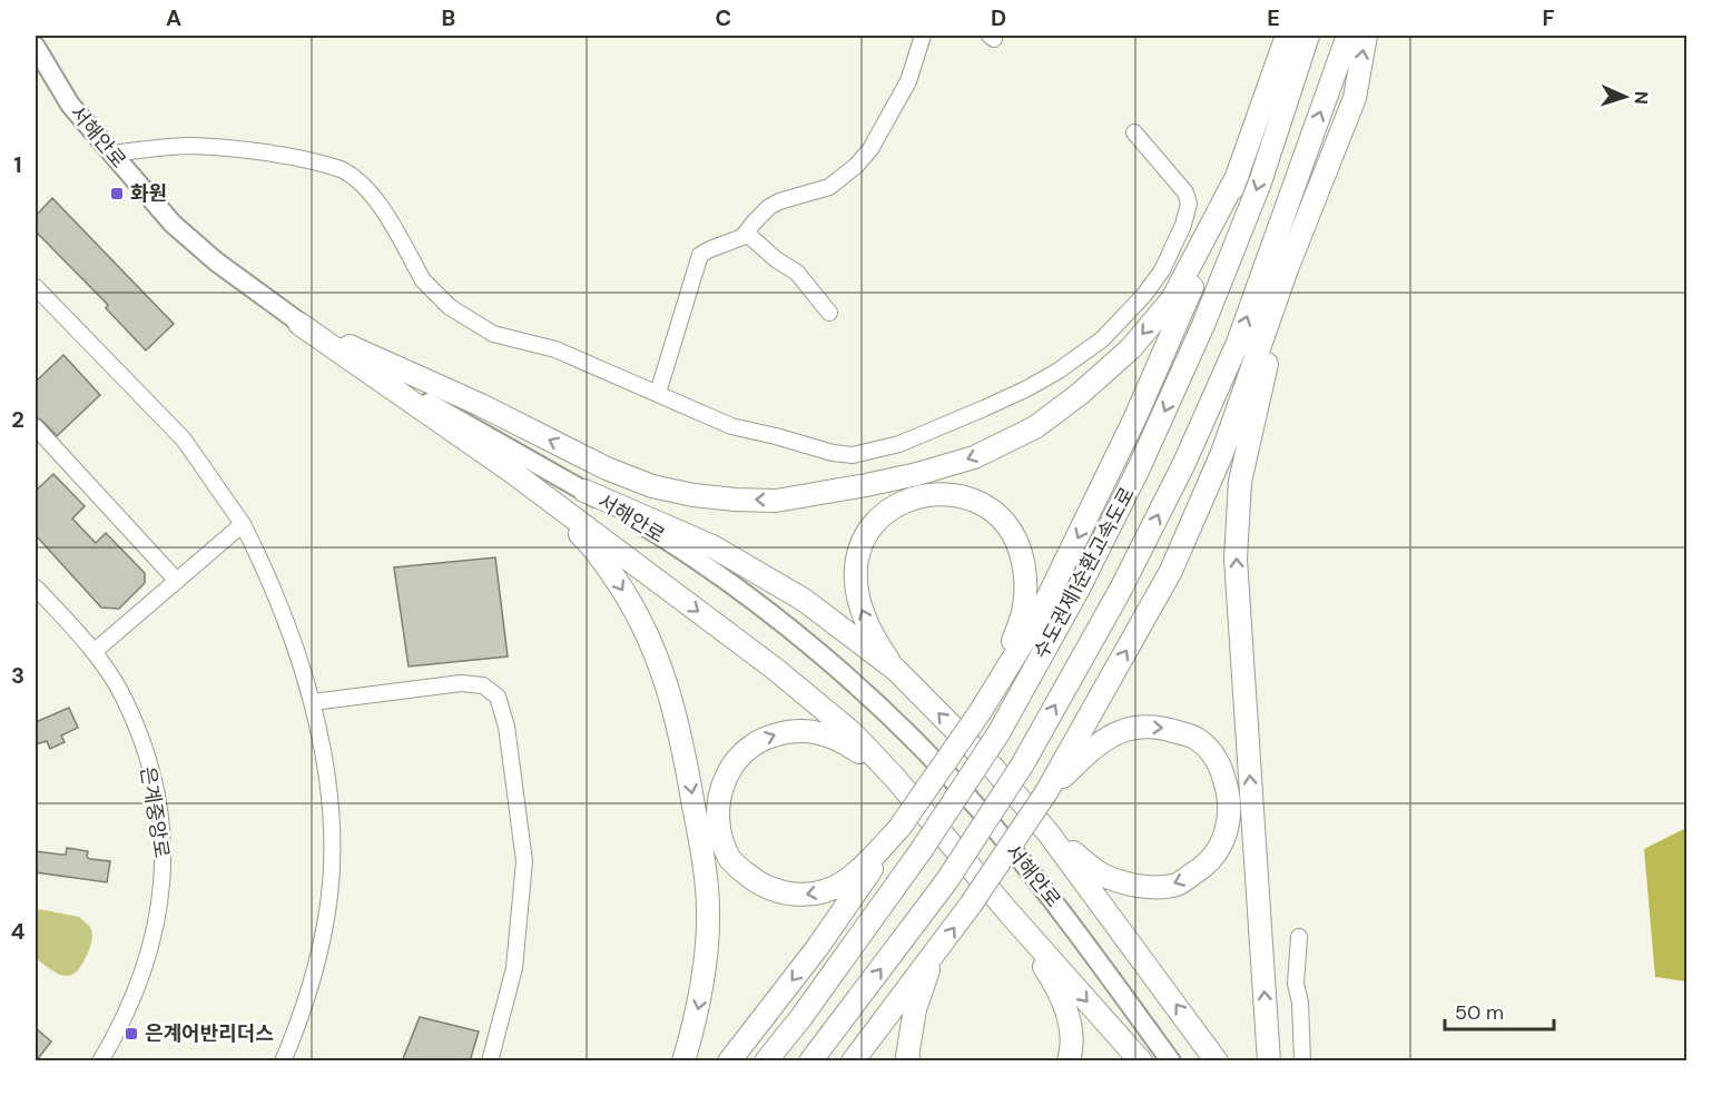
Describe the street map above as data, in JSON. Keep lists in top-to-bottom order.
{
  "streets": {
    "highway": ["수도권제1순환고속도로"],
    "main road": ["서해안로"],
    "street": ["은계중앙로"]
  },
  "places": {
    "transit": ["화원", "은계어반리더스"]
  },
  "scale_bar": "50 m",
  "north": "right",
  "grid": {
    "columns": [
      "A",
      "B",
      "C",
      "D",
      "E",
      "F"
    ],
    "rows": [
      "1",
      "2",
      "3",
      "4"
    ]
  }
}
